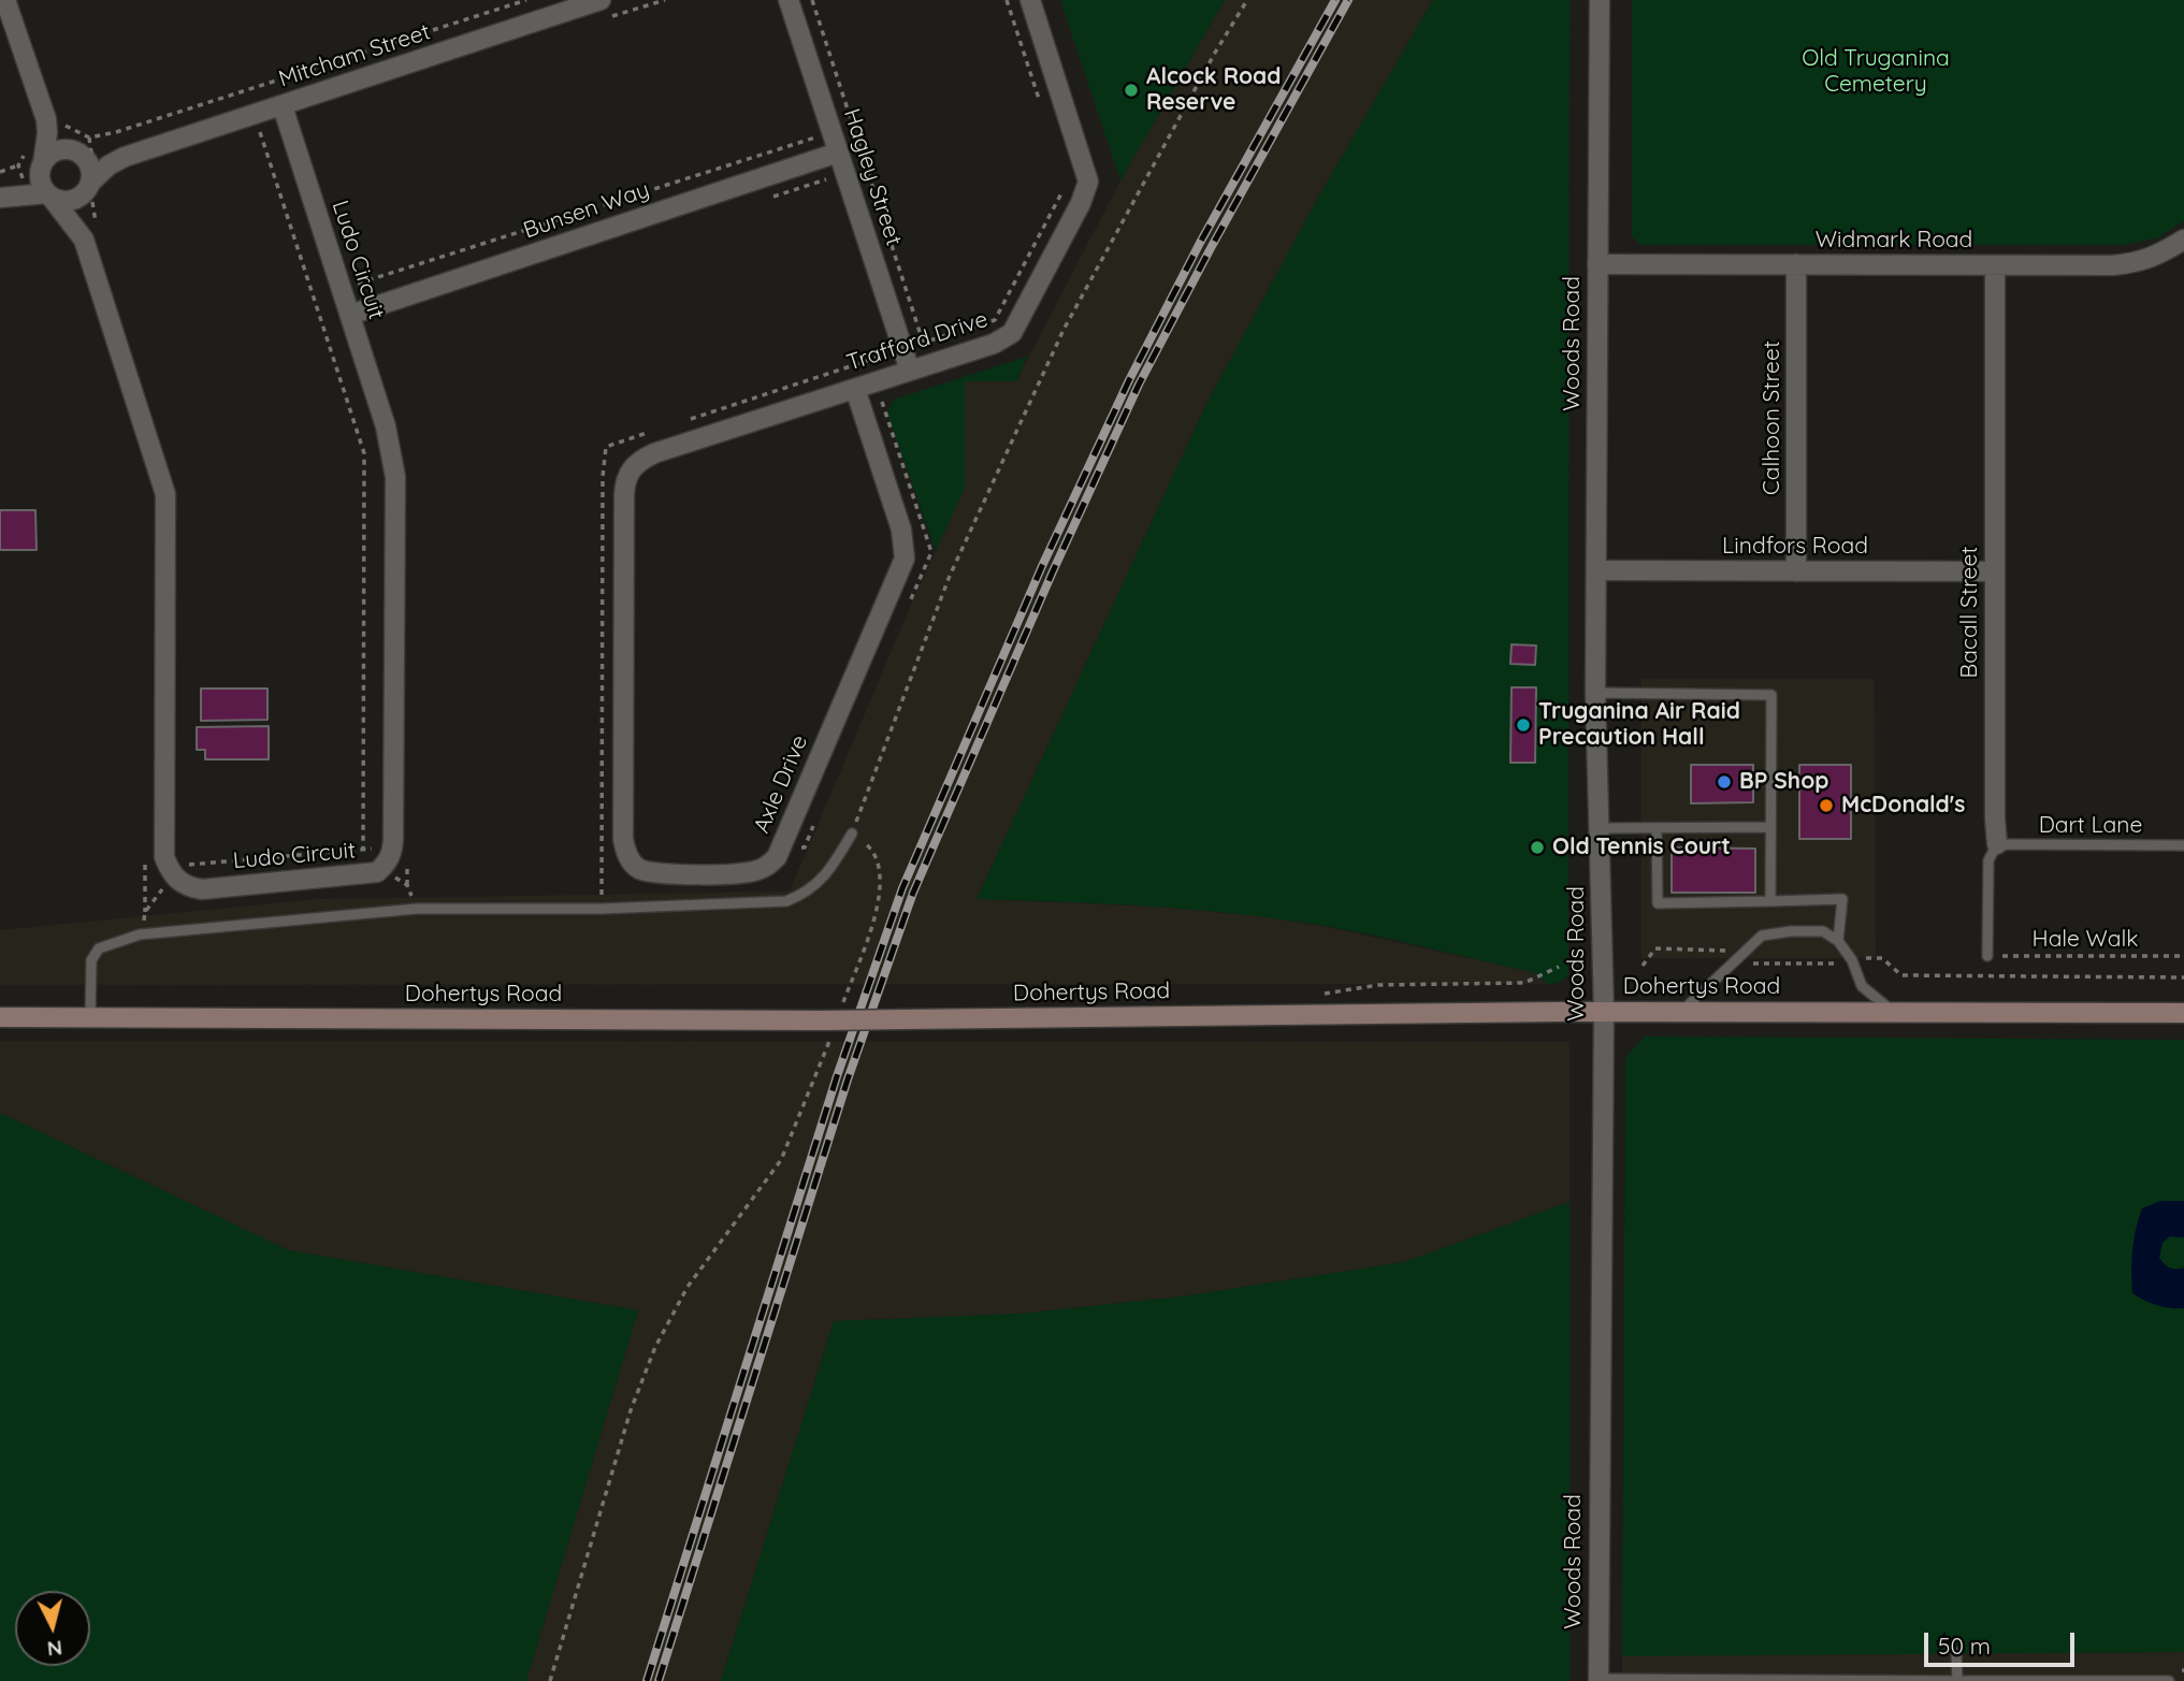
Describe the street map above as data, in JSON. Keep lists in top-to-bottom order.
{
  "streets": {
    "main road": ["Dohertys Road"],
    "street": [
      "Mitcham Street",
      "Hagley Street",
      "Bunsen Way",
      "Widmark Road",
      "Ludo Circuit",
      "Trafford Drive",
      "Woods Road",
      "Calhoon Street",
      "Lindfors Road",
      "Bacall Street",
      "Axle Drive"
    ],
    "lane": ["Dart Lane"],
    "path": ["Hale Walk"]
  },
  "crossings": [
    ["Mitcham Street", "Ludo Circuit"],
    ["Hagley Street", "Bunsen Way"],
    ["Hagley Street", "Trafford Drive"],
    ["Bunsen Way", "Ludo Circuit"],
    ["Widmark Road", "Woods Road"],
    ["Widmark Road", "Calhoon Street"],
    ["Widmark Road", "Bacall Street"],
    ["Trafford Drive", "Axle Drive"],
    ["Woods Road", "Lindfors Road"],
    ["Woods Road", "Dohertys Road"],
    ["Calhoon Street", "Lindfors Road"],
    ["Lindfors Road", "Bacall Street"],
    ["Bacall Street", "Dart Lane"],
    ["Bacall Street", "Hale Walk"]
  ],
  "parks": ["Old Truganina Cemetery"],
  "places": [
    "Alcock Road Reserve",
    "Truganina Air Raid Precaution Hall",
    "BP Shop",
    "McDonald's",
    "Old Tennis Court"
  ],
  "scale_bar": "50 m",
  "north": "bottom"
}
